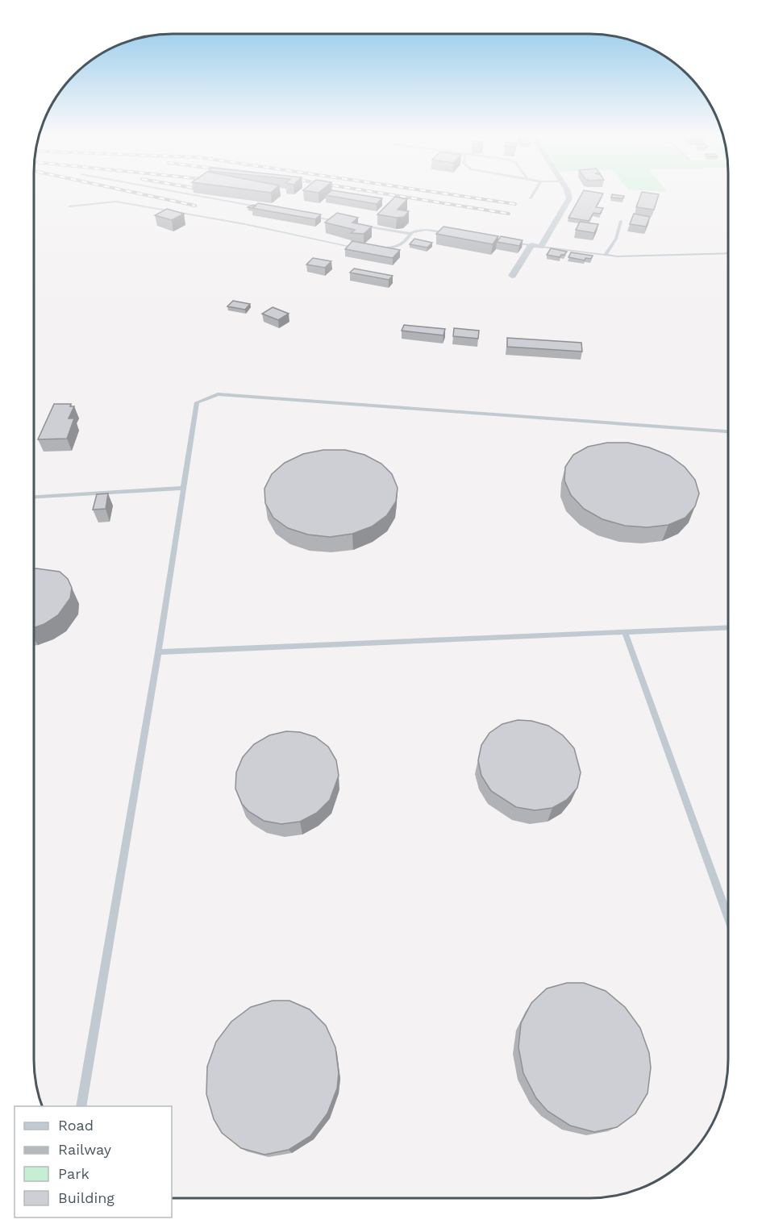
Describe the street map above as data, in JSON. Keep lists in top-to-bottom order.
{
  "legend": [
    "Road",
    "Railway",
    "Park",
    "Building"
  ]
}
